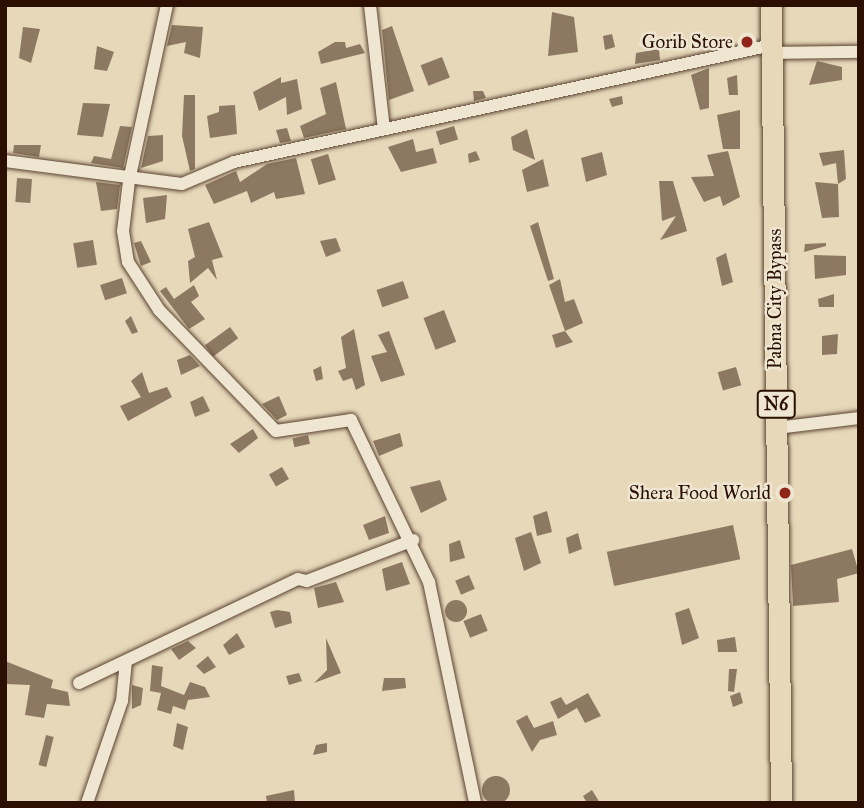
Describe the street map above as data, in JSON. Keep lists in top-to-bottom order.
{
  "streets": {
    "highway": ["Pabna City Bypass", "N6"]
  },
  "places": ["Gorib Store", "Shera Food World"]
}
